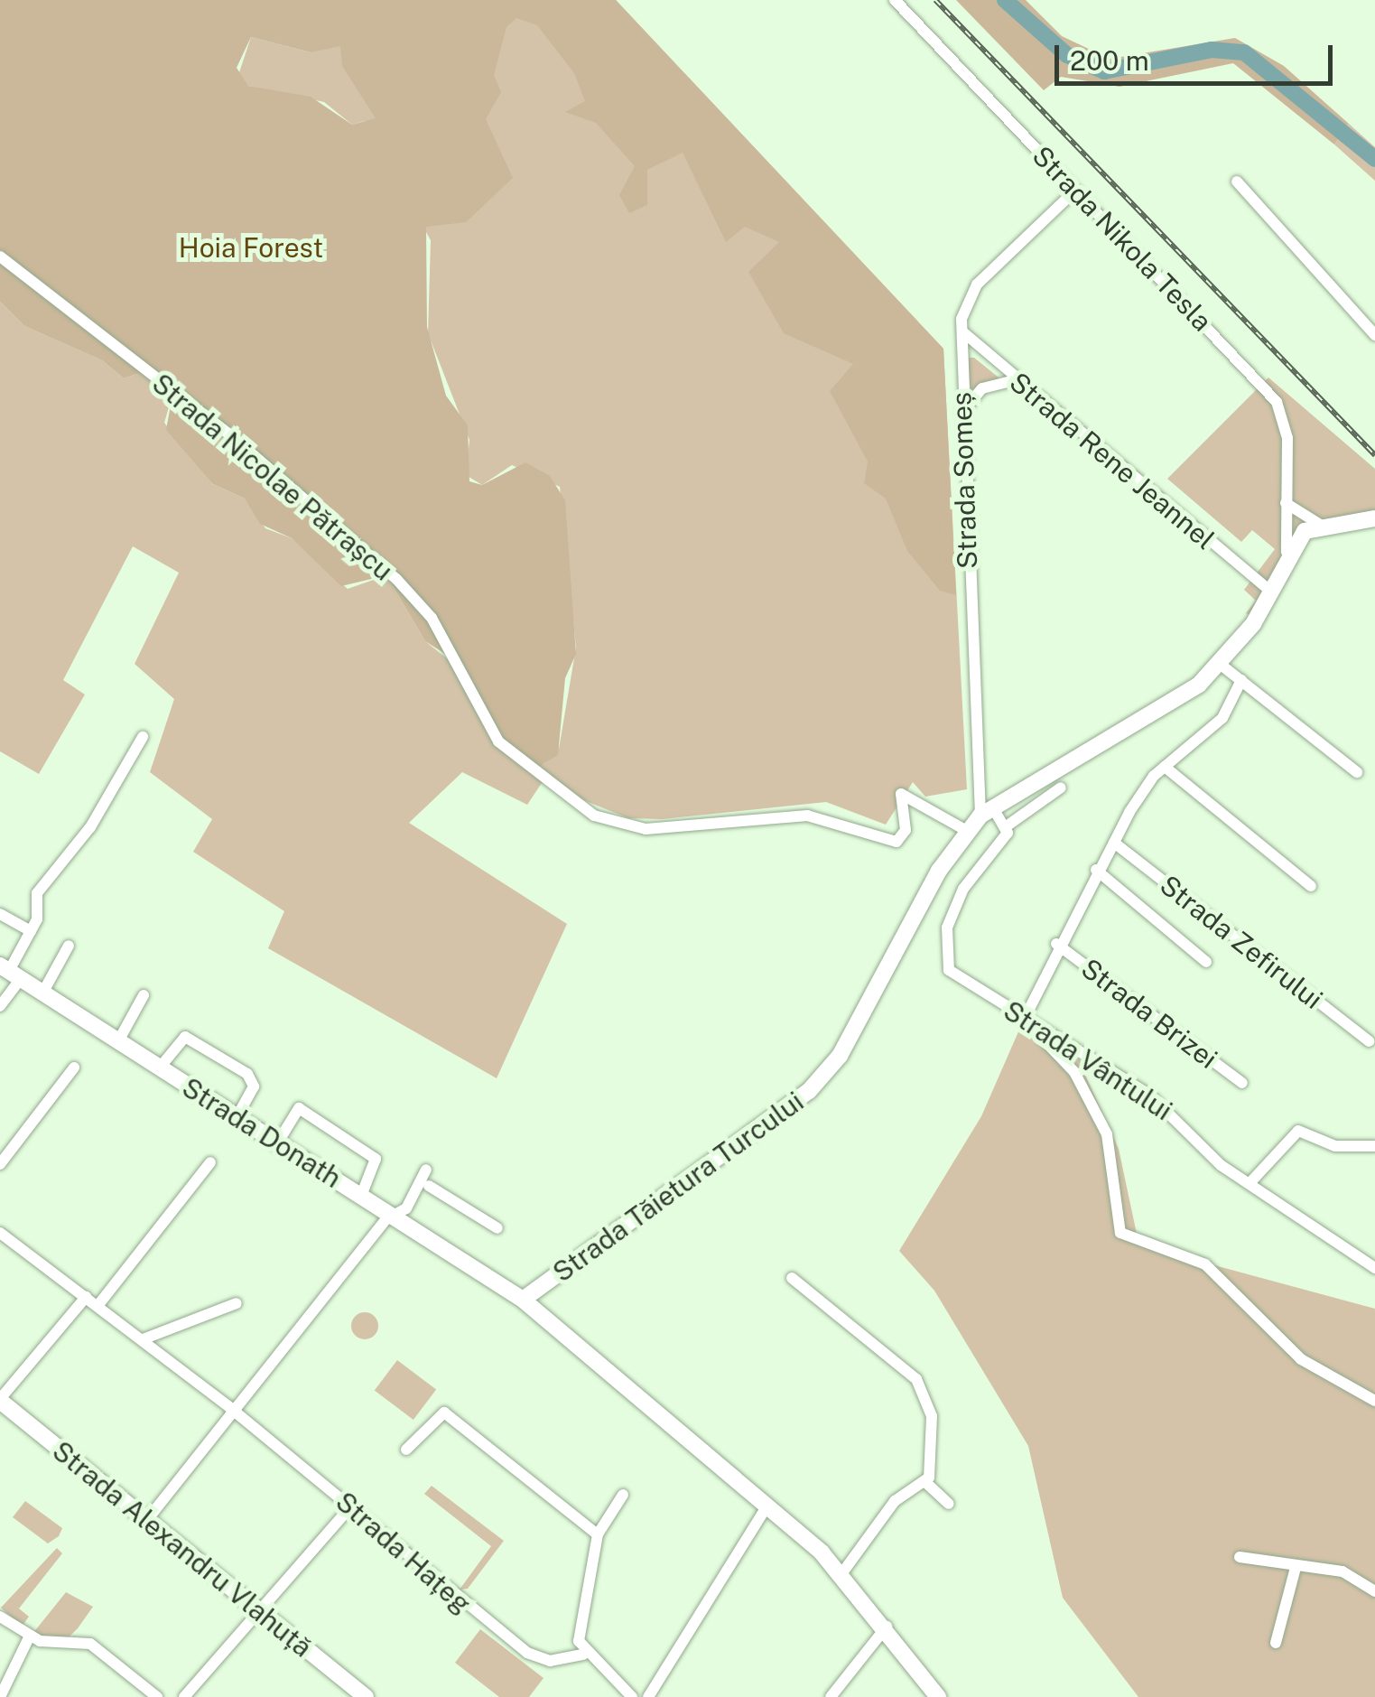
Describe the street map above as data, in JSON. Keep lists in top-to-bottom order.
{
  "streets": {
    "main road": ["Strada Donath", "Strada Tăietura Turcului", "Strada Alexandru Vlahuță"],
    "street": [
      "Strada Nikola Tesla",
      "Strada Rene Jeannel",
      "Strada Nicolae Pătrașcu",
      "Strada Someș",
      "Strada Zefirului",
      "Strada Brizei",
      "Strada Vântului",
      "Strada Hațeg"
    ]
  },
  "crossings": [
    ["Strada Nikola Tesla", "Strada Someș"],
    ["Strada Nikola Tesla", "Strada Tăietura Turcului"],
    ["Strada Rene Jeannel", "Strada Someș"],
    ["Strada Rene Jeannel", "Strada Tăietura Turcului"],
    ["Strada Nicolae Pătrașcu", "Strada Tăietura Turcului"],
    ["Strada Someș", "Strada Tăietura Turcului"],
    ["Strada Donath", "Strada Tăietura Turcului"]
  ],
  "parks": ["Hoia Forest"],
  "scale_bar": "200 m"
}
